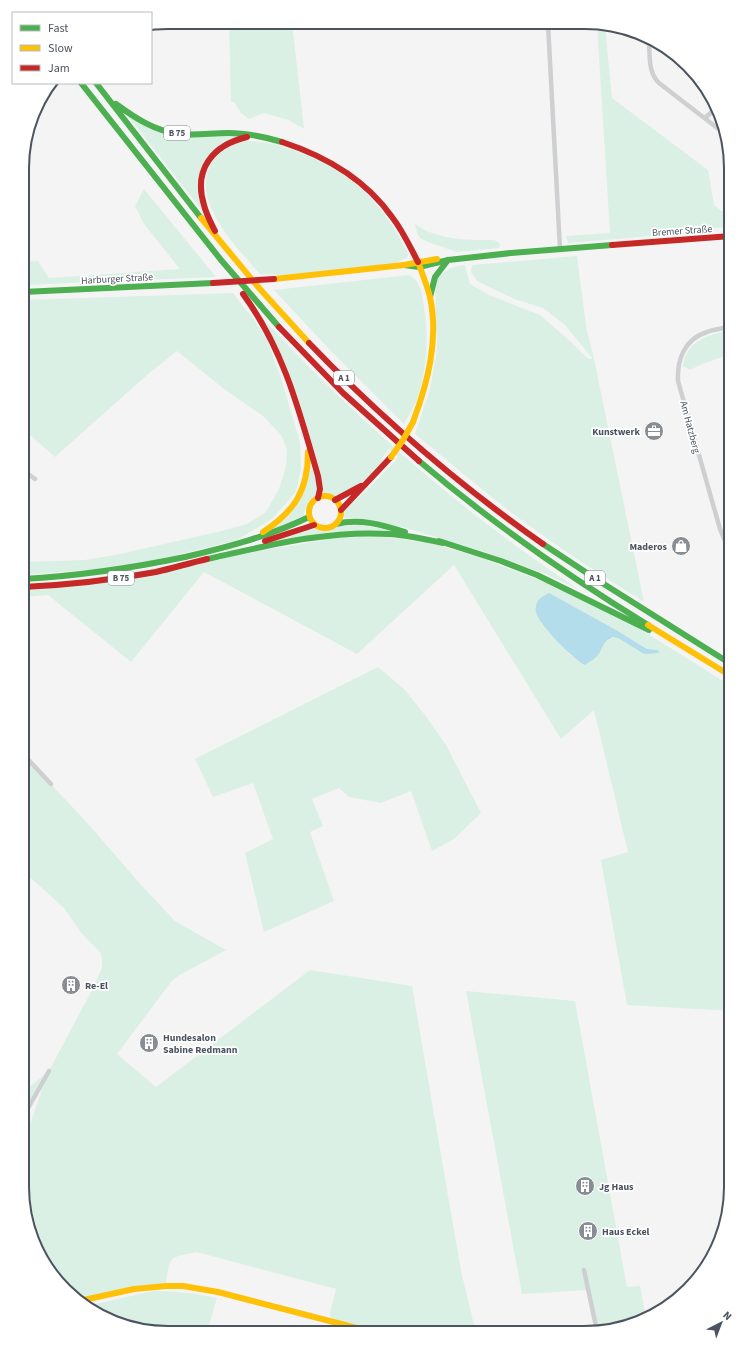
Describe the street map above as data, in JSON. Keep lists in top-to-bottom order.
{
  "streets": {
    "main road": [
      "B 75",
      "Bremer Straße",
      "Harburger Straße",
      "A 1"
    ],
    "street": ["Am Hatzberg"]
  },
  "crossings": [
    ["B 75", "A 1"],
    ["Bremer Straße", "Harburger Straße"]
  ],
  "places": {
    "office": ["Kunstwerk"],
    "shop": ["Maderos"],
    "building": [
      "Re-El",
      "Hundesalon Sabine Redmann",
      "Jg Haus",
      "Haus Eckel"
    ]
  },
  "legend": ["Fast", "Slow", "Jam"],
  "north": "top right"
}
